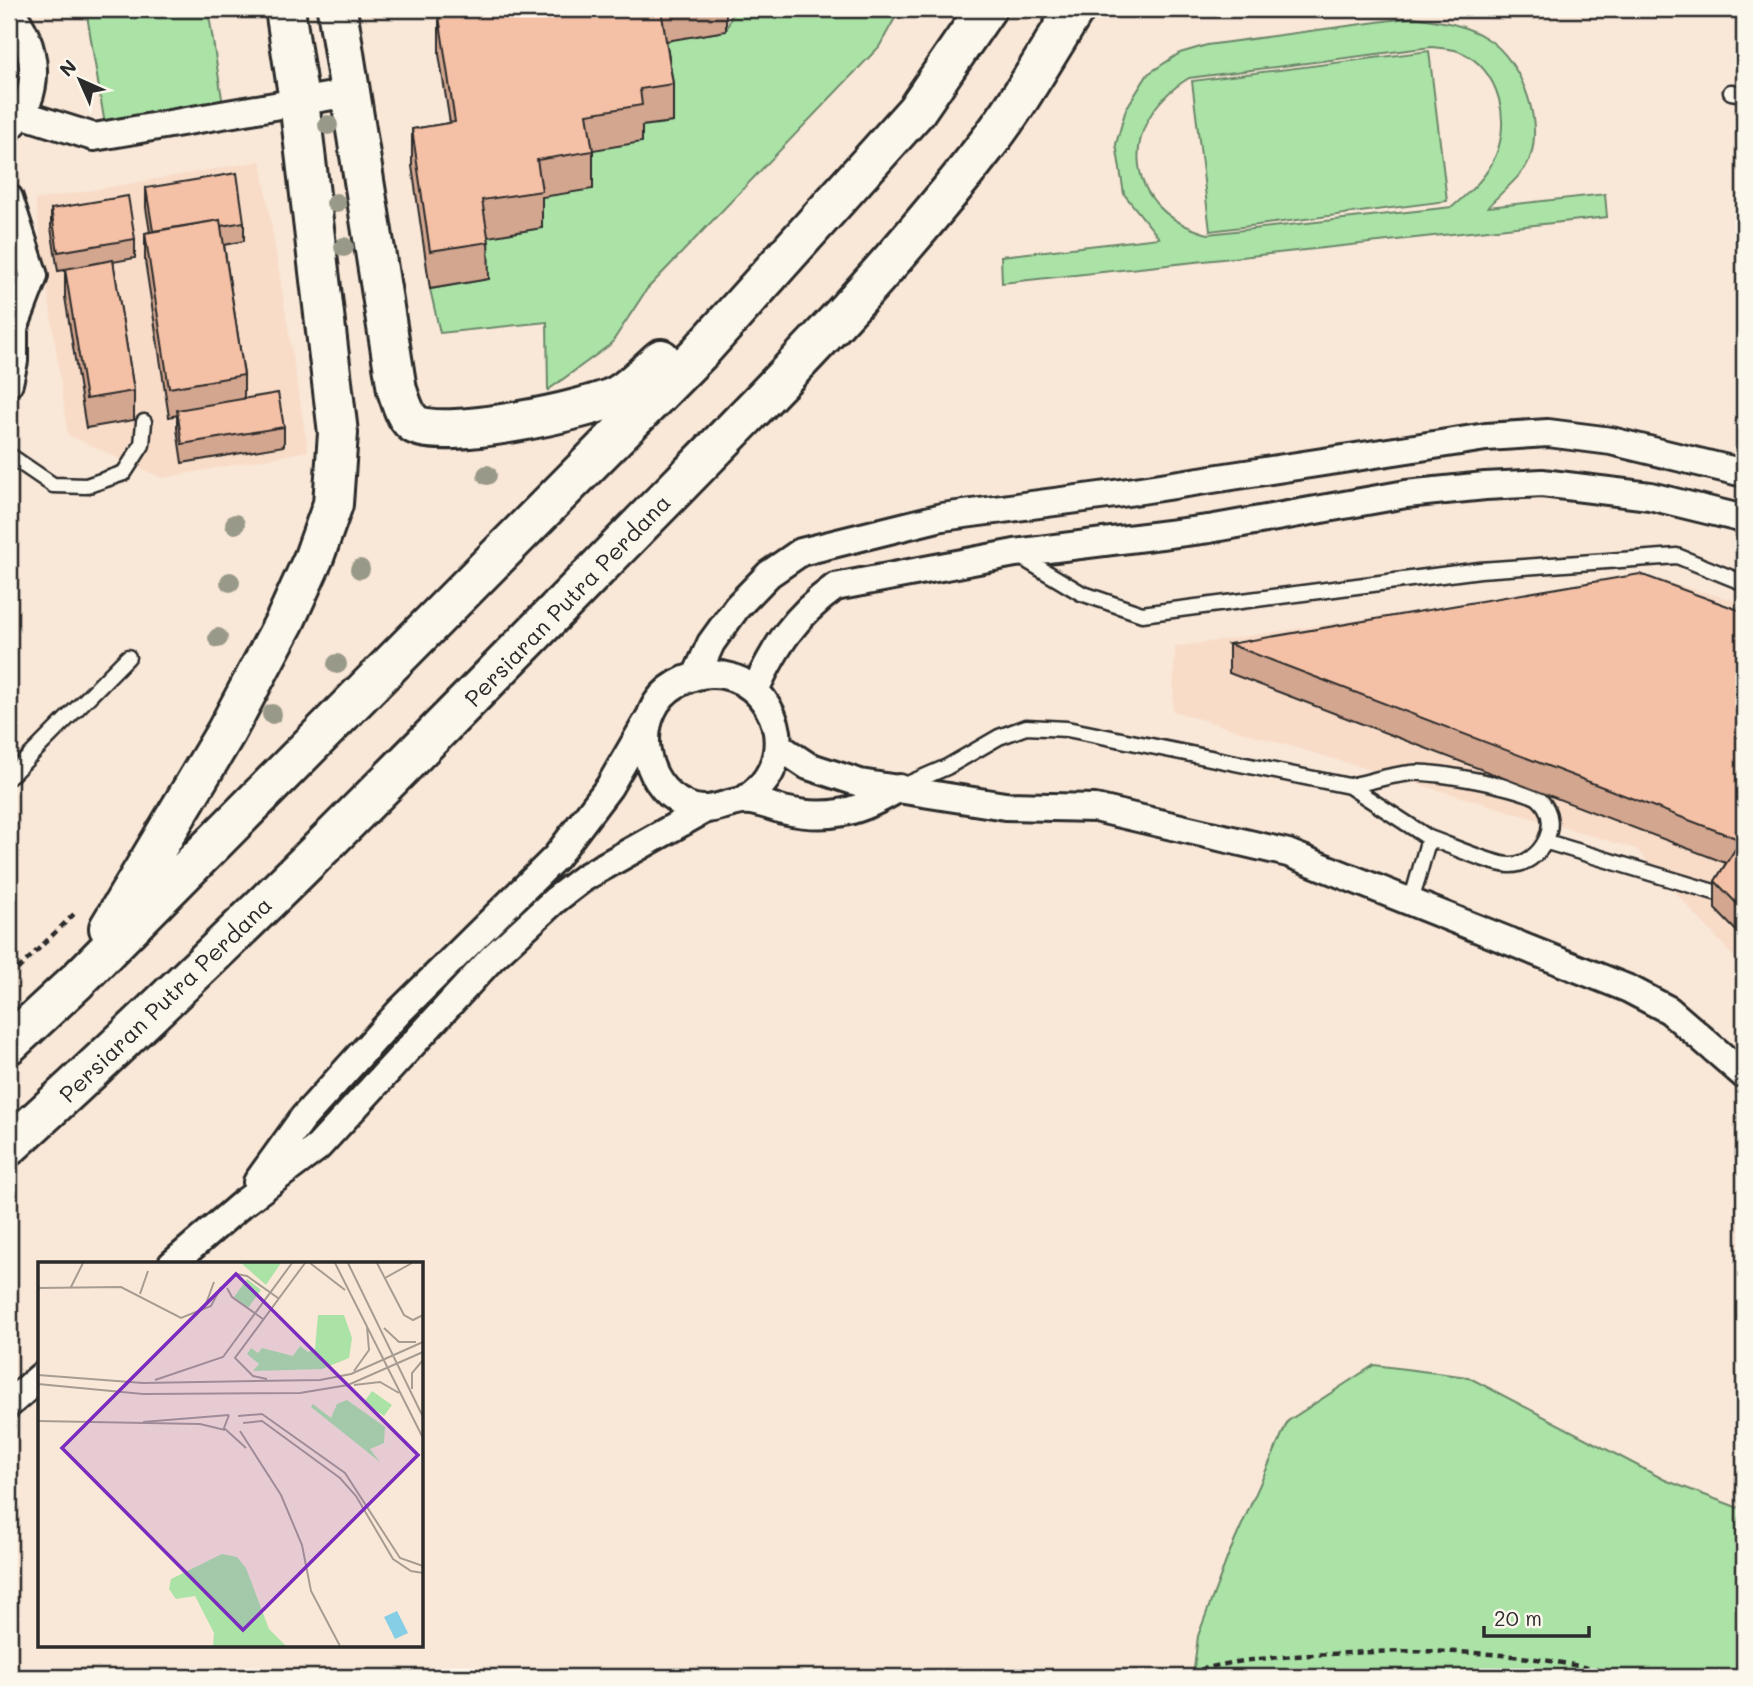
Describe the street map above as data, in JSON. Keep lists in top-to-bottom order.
{
  "streets": {
    "main road": ["Persiaran Putra Perdana"]
  },
  "scale_bar": "20 m",
  "north": "top left"
}
